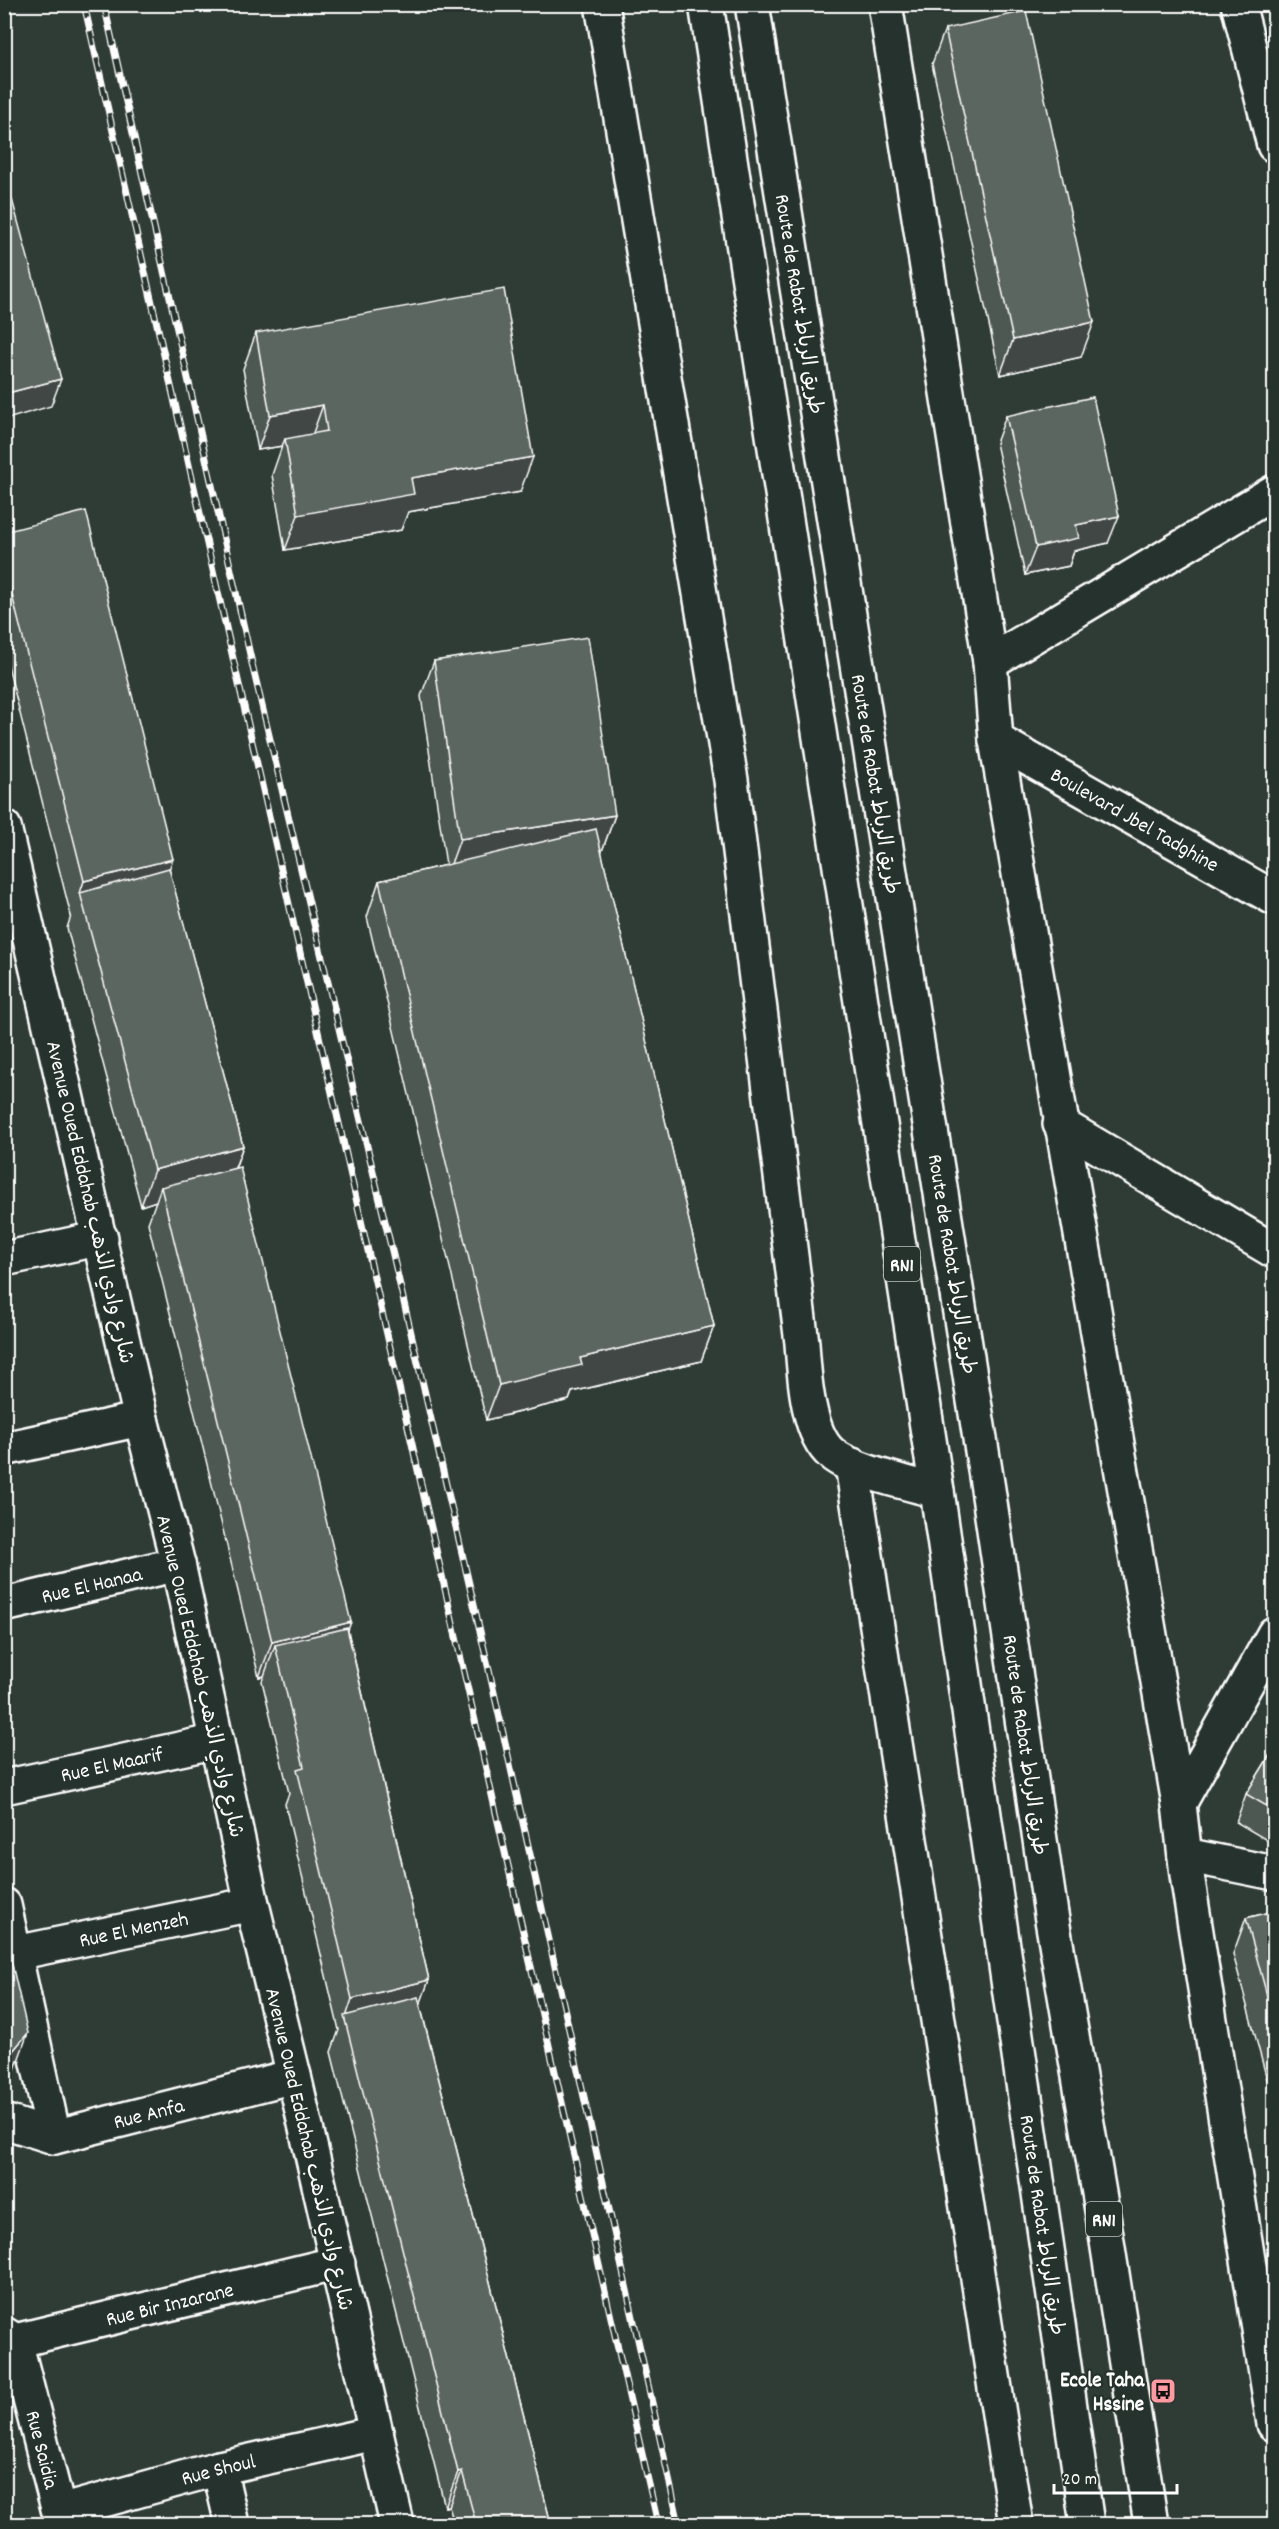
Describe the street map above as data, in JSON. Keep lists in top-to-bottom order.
{
  "streets": {
    "street": [
      "Route de Rabat طريق الرباط",
      "Boulevard Jbel Tadghine",
      "Avenue Oued Eddahab شارع وادي الذهب",
      "RN1",
      "Rue El Hanaa",
      "Rue El Maarif",
      "Rue El Menzeh",
      "Rue Anfa",
      "Rue Bir Inzarane",
      "Rue Saidia",
      "Rue Shoul"
    ]
  },
  "crossings": [
    ["Avenue Oued Eddahab شارع وادي الذهب", "Rue El Hanaa"],
    ["Avenue Oued Eddahab شارع وادي الذهب", "Rue El Maarif"],
    ["Avenue Oued Eddahab شارع وادي الذهب", "Rue El Menzeh"],
    ["Avenue Oued Eddahab شارع وادي الذهب", "Rue Anfa"],
    ["Avenue Oued Eddahab شارع وادي الذهب", "Rue Bir Inzarane"],
    ["Avenue Oued Eddahab شارع وادي الذهب", "Rue Shoul"],
    ["Rue Bir Inzarane", "Rue Saidia"],
    ["Rue Saidia", "Rue Shoul"]
  ],
  "places": {
    "bus stop": ["Ecole Taha Hssine"]
  },
  "scale_bar": "20 m"
}
